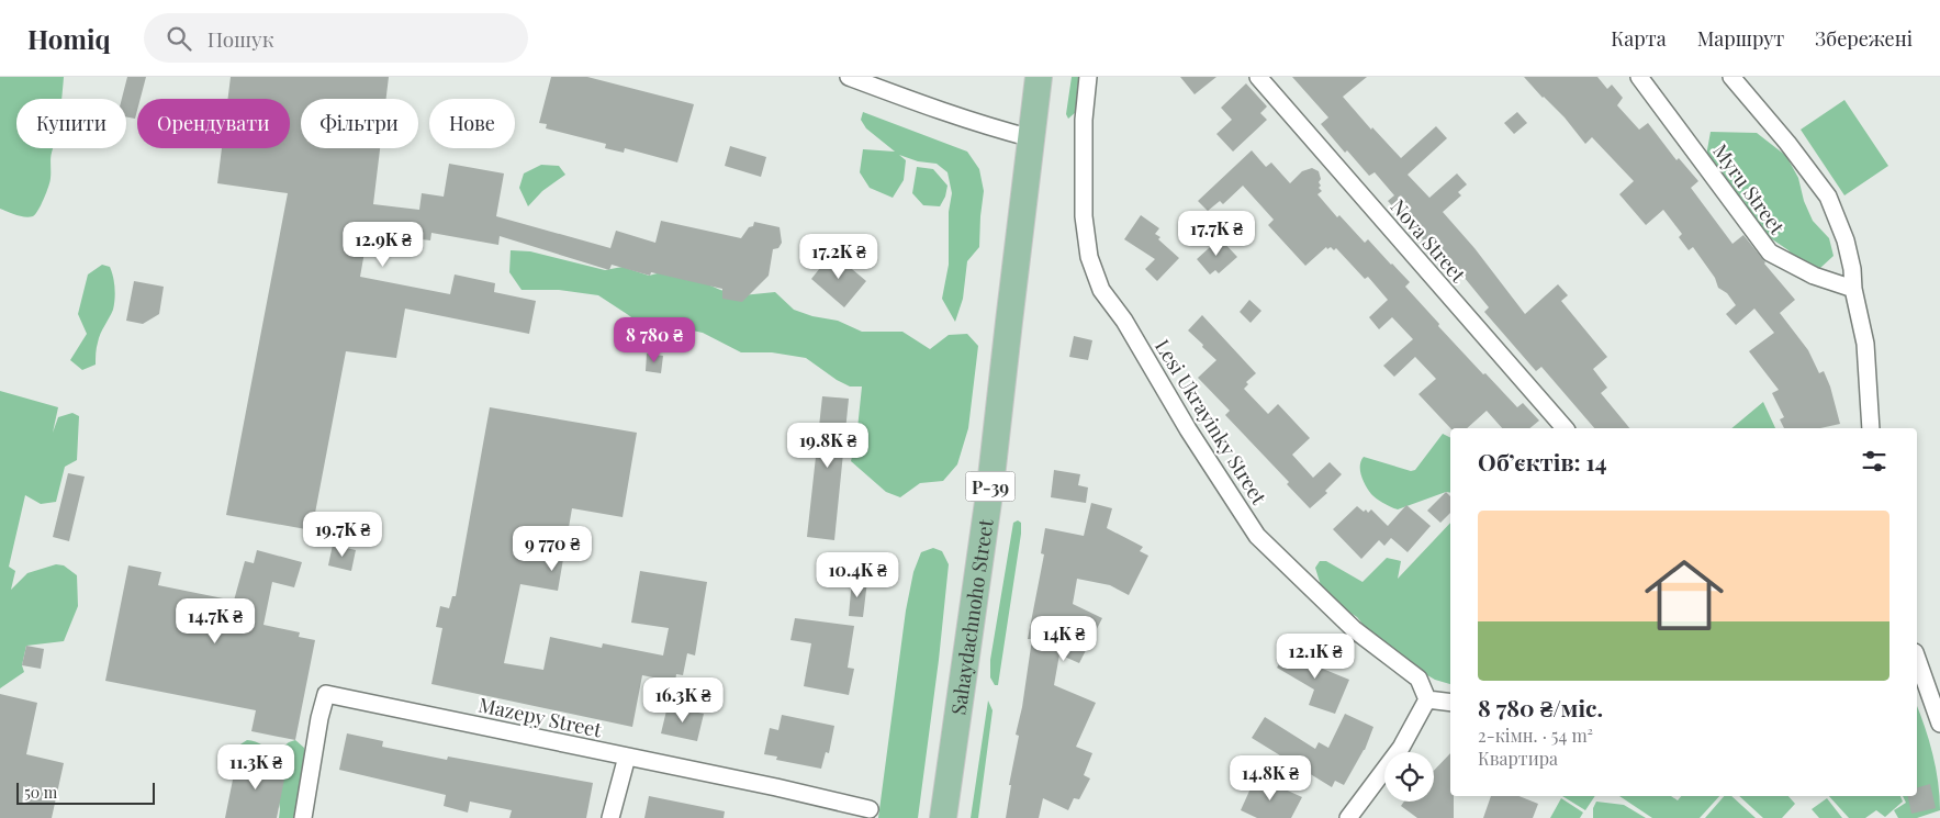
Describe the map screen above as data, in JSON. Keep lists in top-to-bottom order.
{
  "streets": {
    "main road": ["Р-39", "Sahaydachnoho Street"],
    "street": [
      "Myru Street",
      "Nova Street",
      "Lesi Ukrayinky Street",
      "Mazepy Street"
    ]
  },
  "crossings": [
    ["Р-39", "Sahaydachnoho Street"]
  ],
  "scale_bar": "50 m",
  "page": {
    "header": "Homiq",
    "search": "Пошук",
    "nav": ["Карта", "Маршрут", "Збережені"],
    "chip": [
      "Купити",
      "Орендувати",
      "Фільтри",
      "Нове"
    ],
    "price": [
      "17.7K ₴",
      "12.9K ₴",
      "17.2K ₴",
      "8 780 ₴",
      "19.8K ₴",
      "19.7K ₴",
      "9 770 ₴",
      "10.4K ₴",
      "14.7K ₴",
      "14K ₴",
      "12.1K ₴",
      "16.3K ₴",
      "11.3K ₴",
      "14.8K ₴"
    ],
    "heading": "Об’єктів: 14",
    "list": [
      {
        "name": "8 780 ₴/міс.",
        "note": "2-кімн. · 54 m² · Квартира"
      }
    ],
    "scale": "50 m"
  }
}
